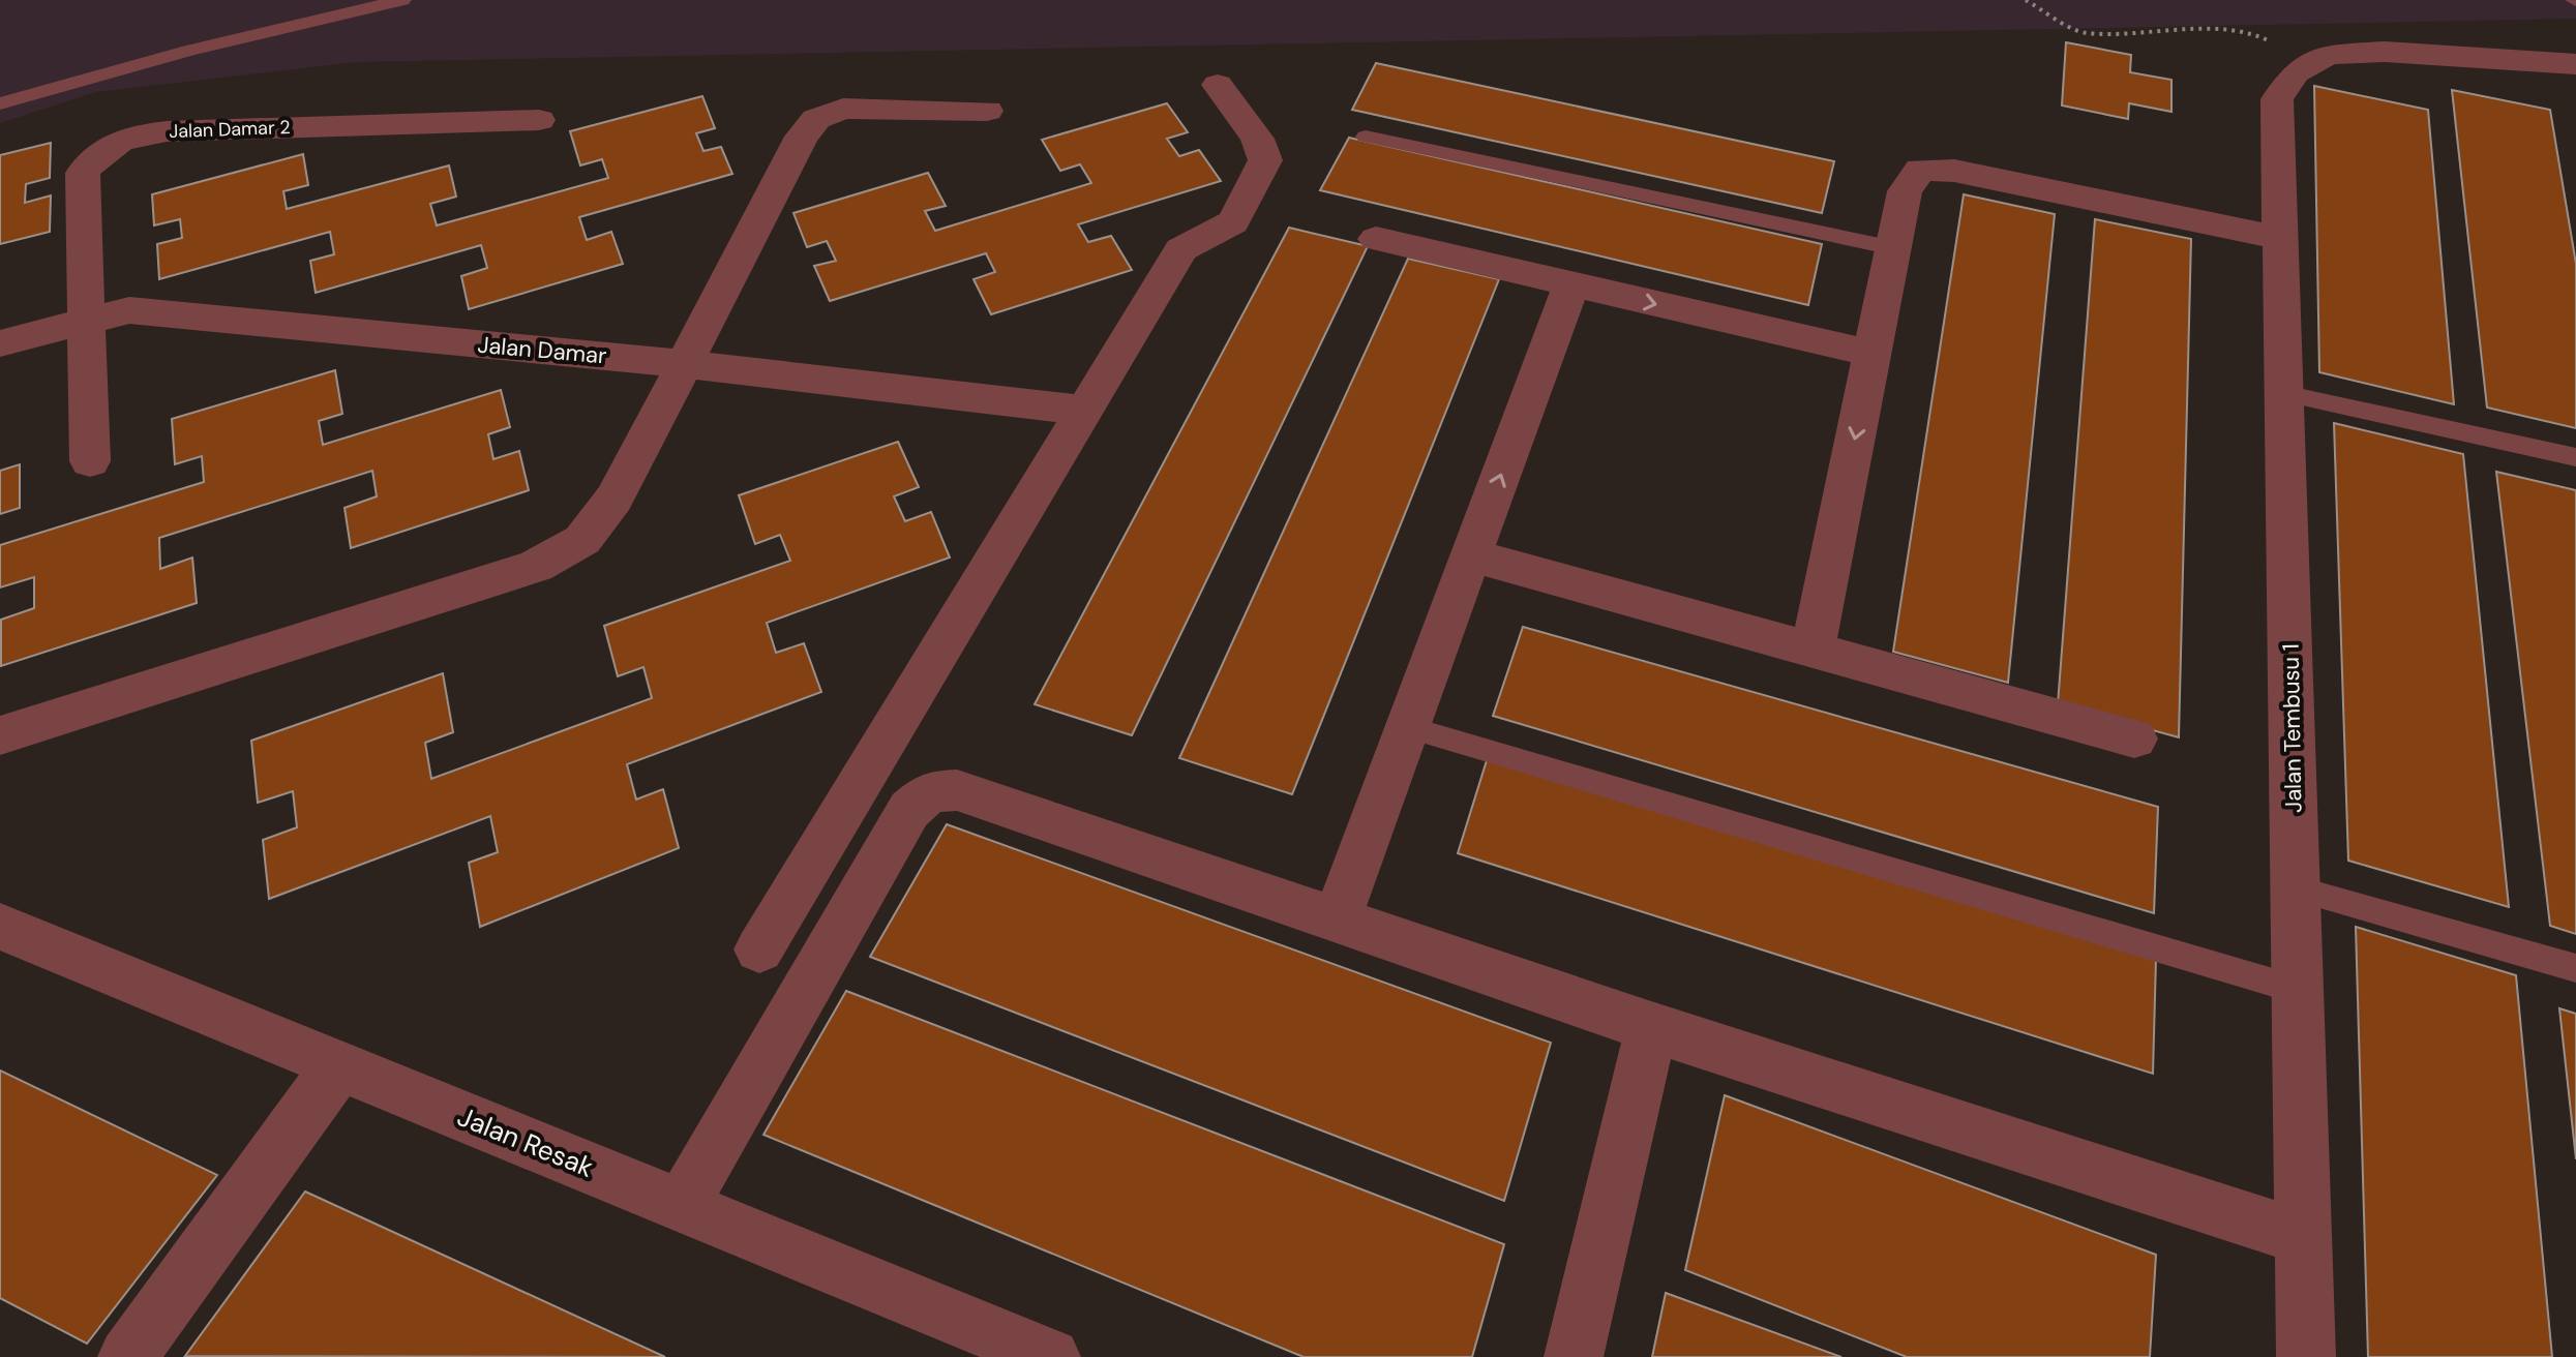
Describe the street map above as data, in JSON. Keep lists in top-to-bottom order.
{
  "streets": {
    "street": [
      "Jalan Damar 2",
      "Jalan Damar",
      "Jalan Tembusu 1",
      "Jalan Resak"
    ]
  },
  "crossings": [
    ["Jalan Damar 2", "Jalan Damar"]
  ]
}
